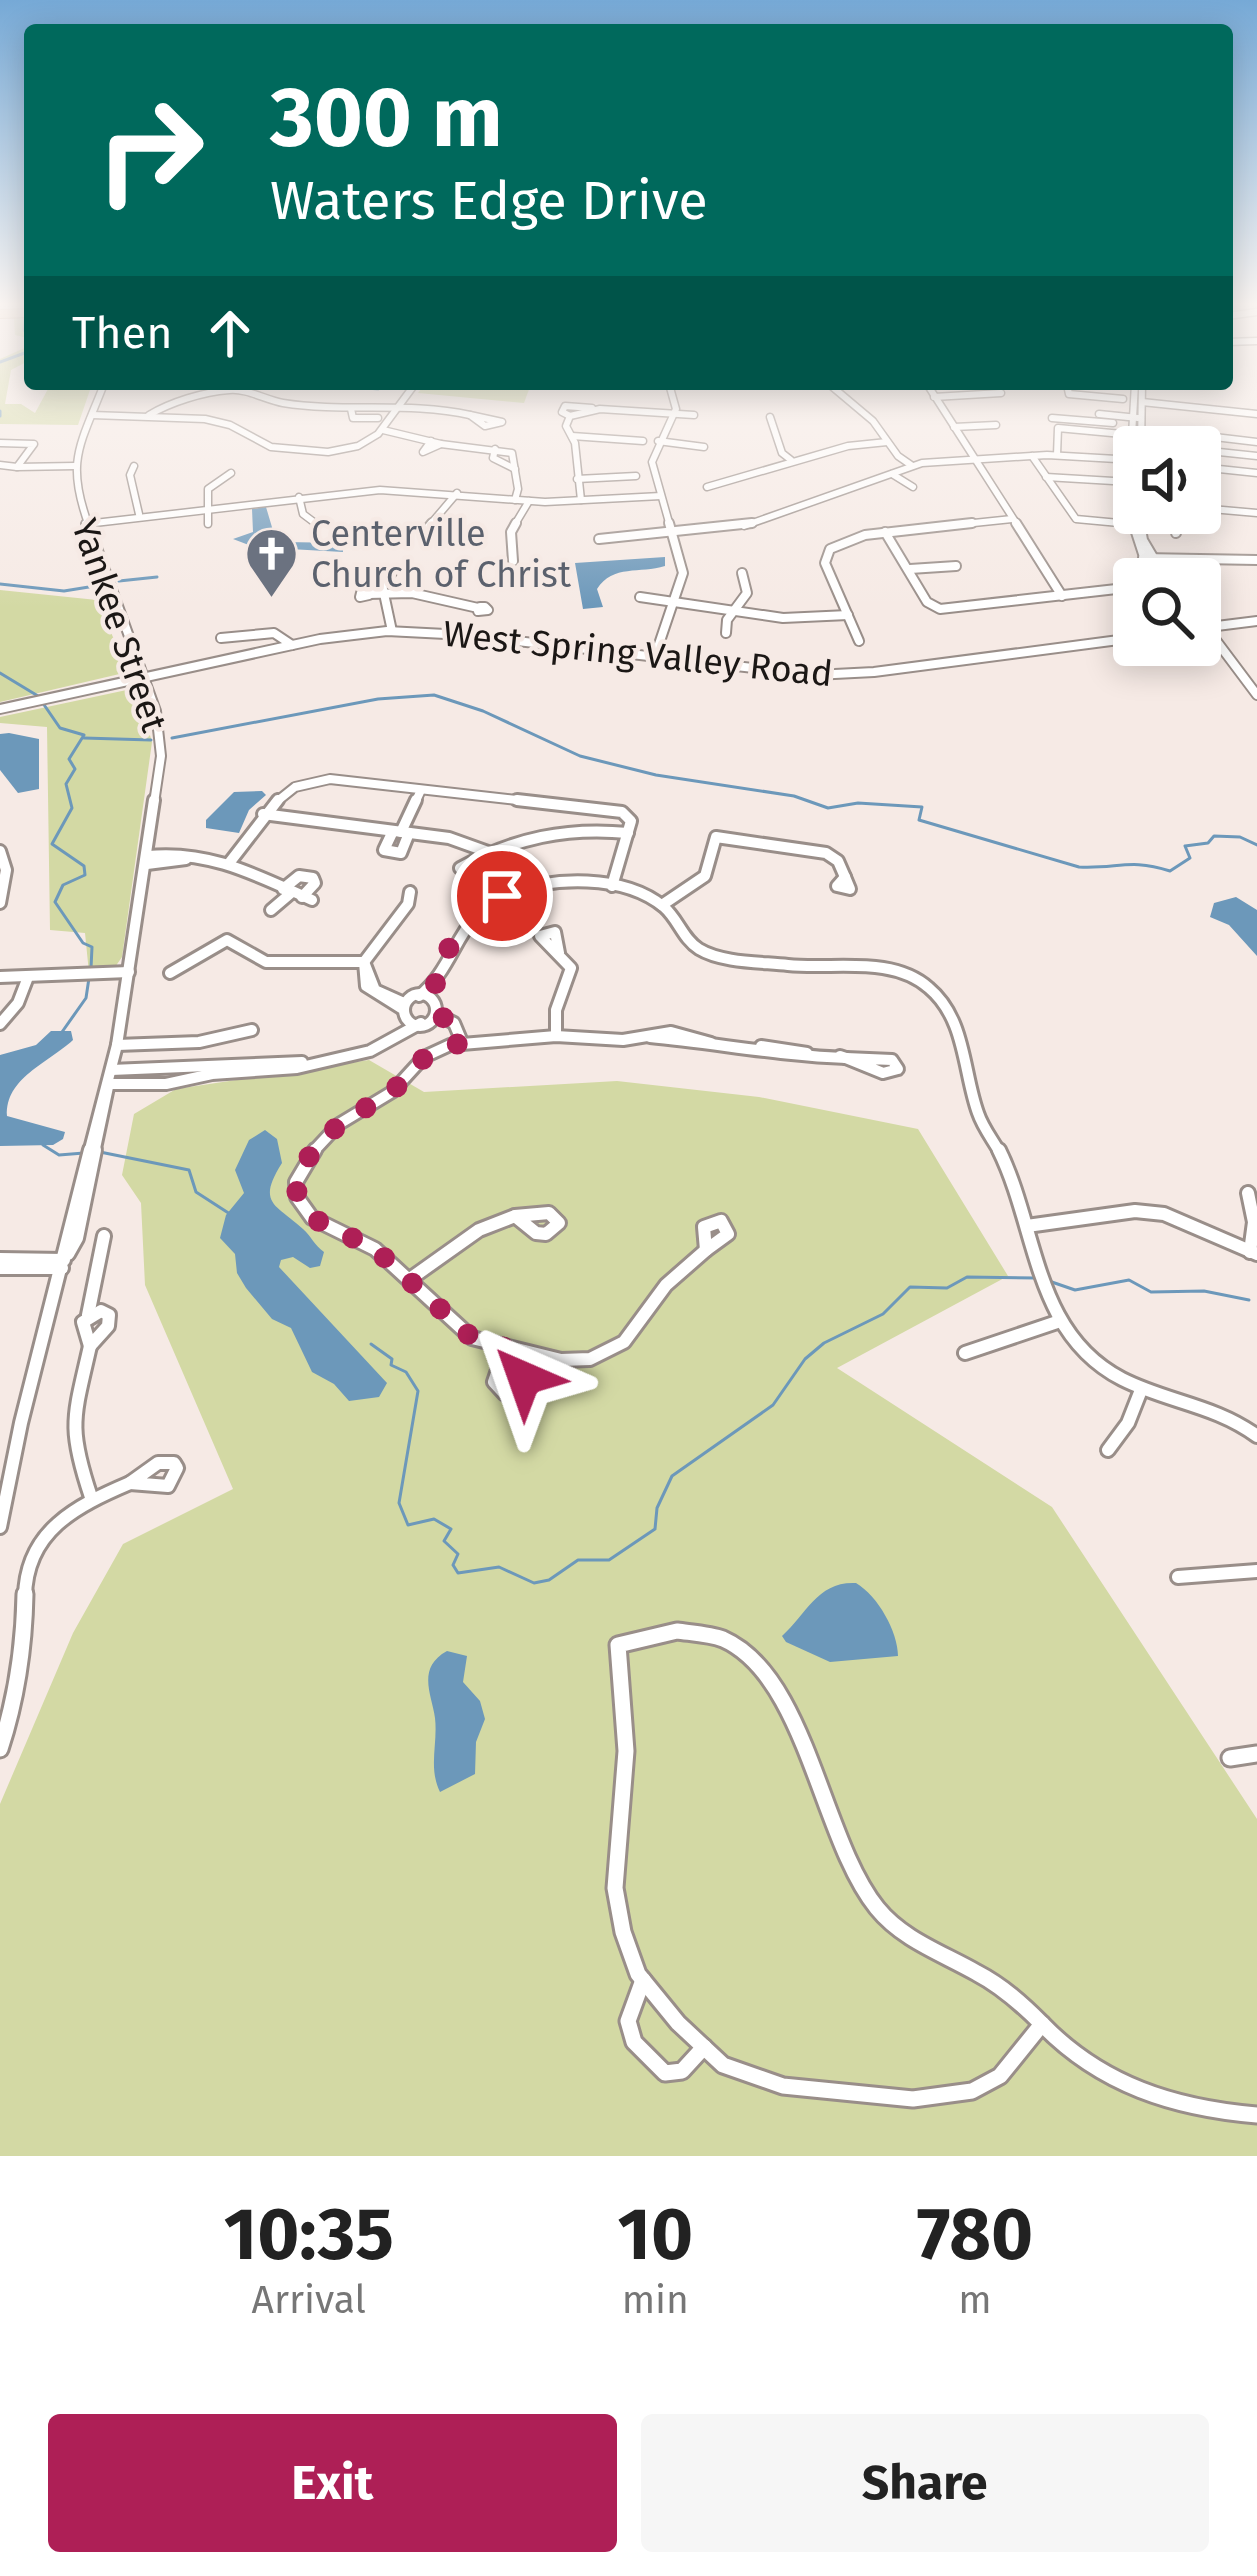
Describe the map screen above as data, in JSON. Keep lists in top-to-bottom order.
{
  "streets": {
    "street": ["Yankee Street", "West Spring Valley Road"]
  },
  "crossings": [
    ["Yankee Street", "West Spring Valley Road"]
  ],
  "places": {
    "church": ["Centerville Church of Christ"]
  },
  "page": {
    "turn": ["300 m", "Waters Edge Drive"],
    "then": "Then",
    "eta": [
      "10:35",
      "Arrival",
      "10",
      "min",
      "780",
      "m"
    ],
    "buttons": ["Exit", "Share"]
  }
}
